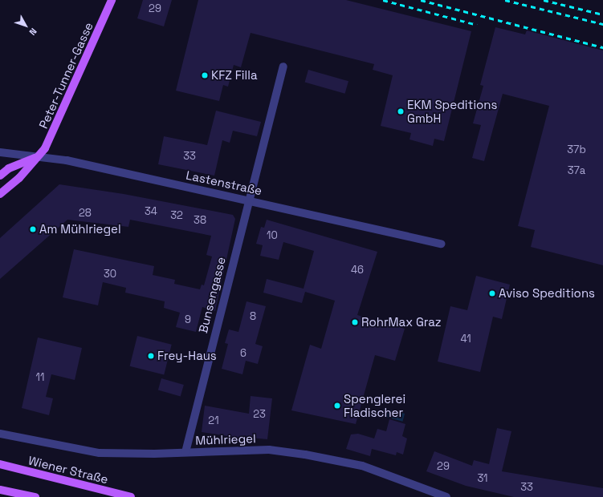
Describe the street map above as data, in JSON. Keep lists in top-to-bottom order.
{
  "streets": {
    "main road": ["Peter-Tunner-Gasse", "Wiener Straße"],
    "street": ["Lastenstraße", "Bunsengasse", "Mühlriegel"]
  },
  "crossings": [
    ["Peter-Tunner-Gasse", "Lastenstraße"],
    ["Lastenstraße", "Bunsengasse"],
    ["Bunsengasse", "Mühlriegel"]
  ],
  "places": [
    "KFZ Filla",
    "EKM Speditions GmbH",
    "Am Mühlriegel",
    "Aviso Speditions",
    "RohrMax Graz",
    "Frey-Haus",
    "Spenglerei Fladischer"
  ],
  "house_numbers": [
    "29",
    "37b",
    "33",
    "37a",
    "34",
    "28",
    "32",
    "38",
    "10",
    "46",
    "30",
    "8",
    "9",
    "41",
    "6",
    "11",
    "23",
    "21",
    "29",
    "31",
    "33"
  ],
  "north": "bottom right"
}
